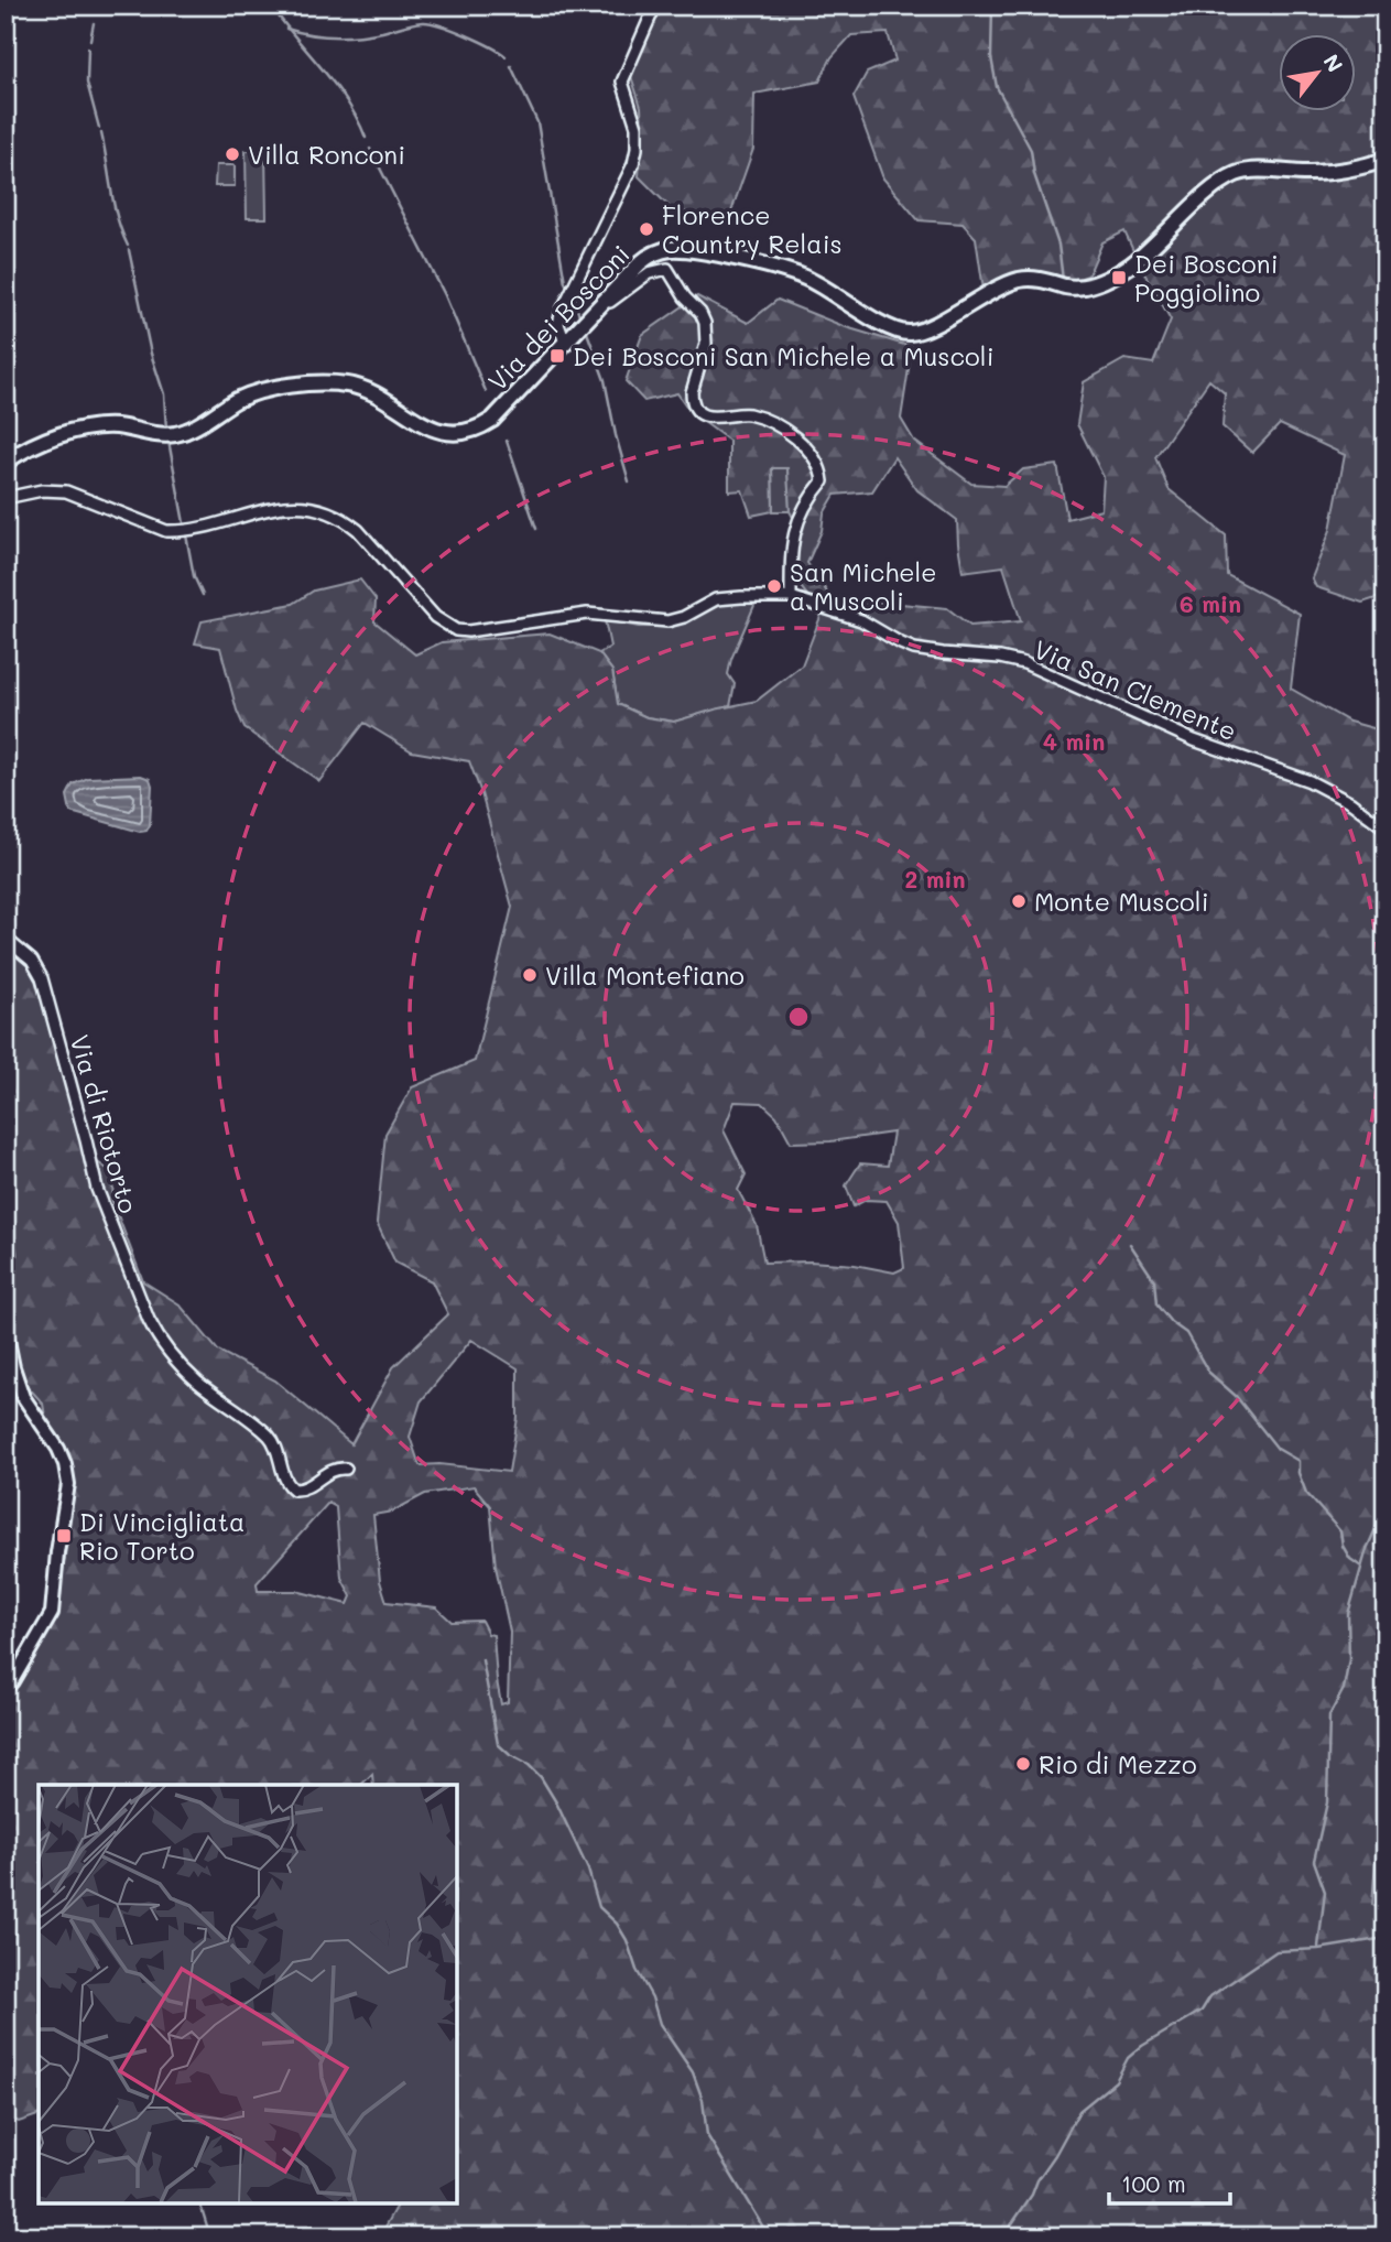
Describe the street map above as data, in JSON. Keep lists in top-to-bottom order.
{
  "streets": {
    "main road": ["Via dei Bosconi"],
    "street": ["Via San Clemente", "Via di Riotorto"]
  },
  "places": {
    "other": [
      "Villa Ronconi",
      "Florence Country Relais",
      "San Michele a Muscoli",
      "Monte Muscoli",
      "Villa Montefiano",
      "Rio di Mezzo"
    ],
    "transit": ["Dei Bosconi Poggiolino", "Dei Bosconi San Michele a Muscoli", "Di Vincigliata Rio Torto"]
  },
  "scale_bar": "100 m",
  "north": "top right",
  "rings": ["6 min", "4 min", "2 min"]
}
